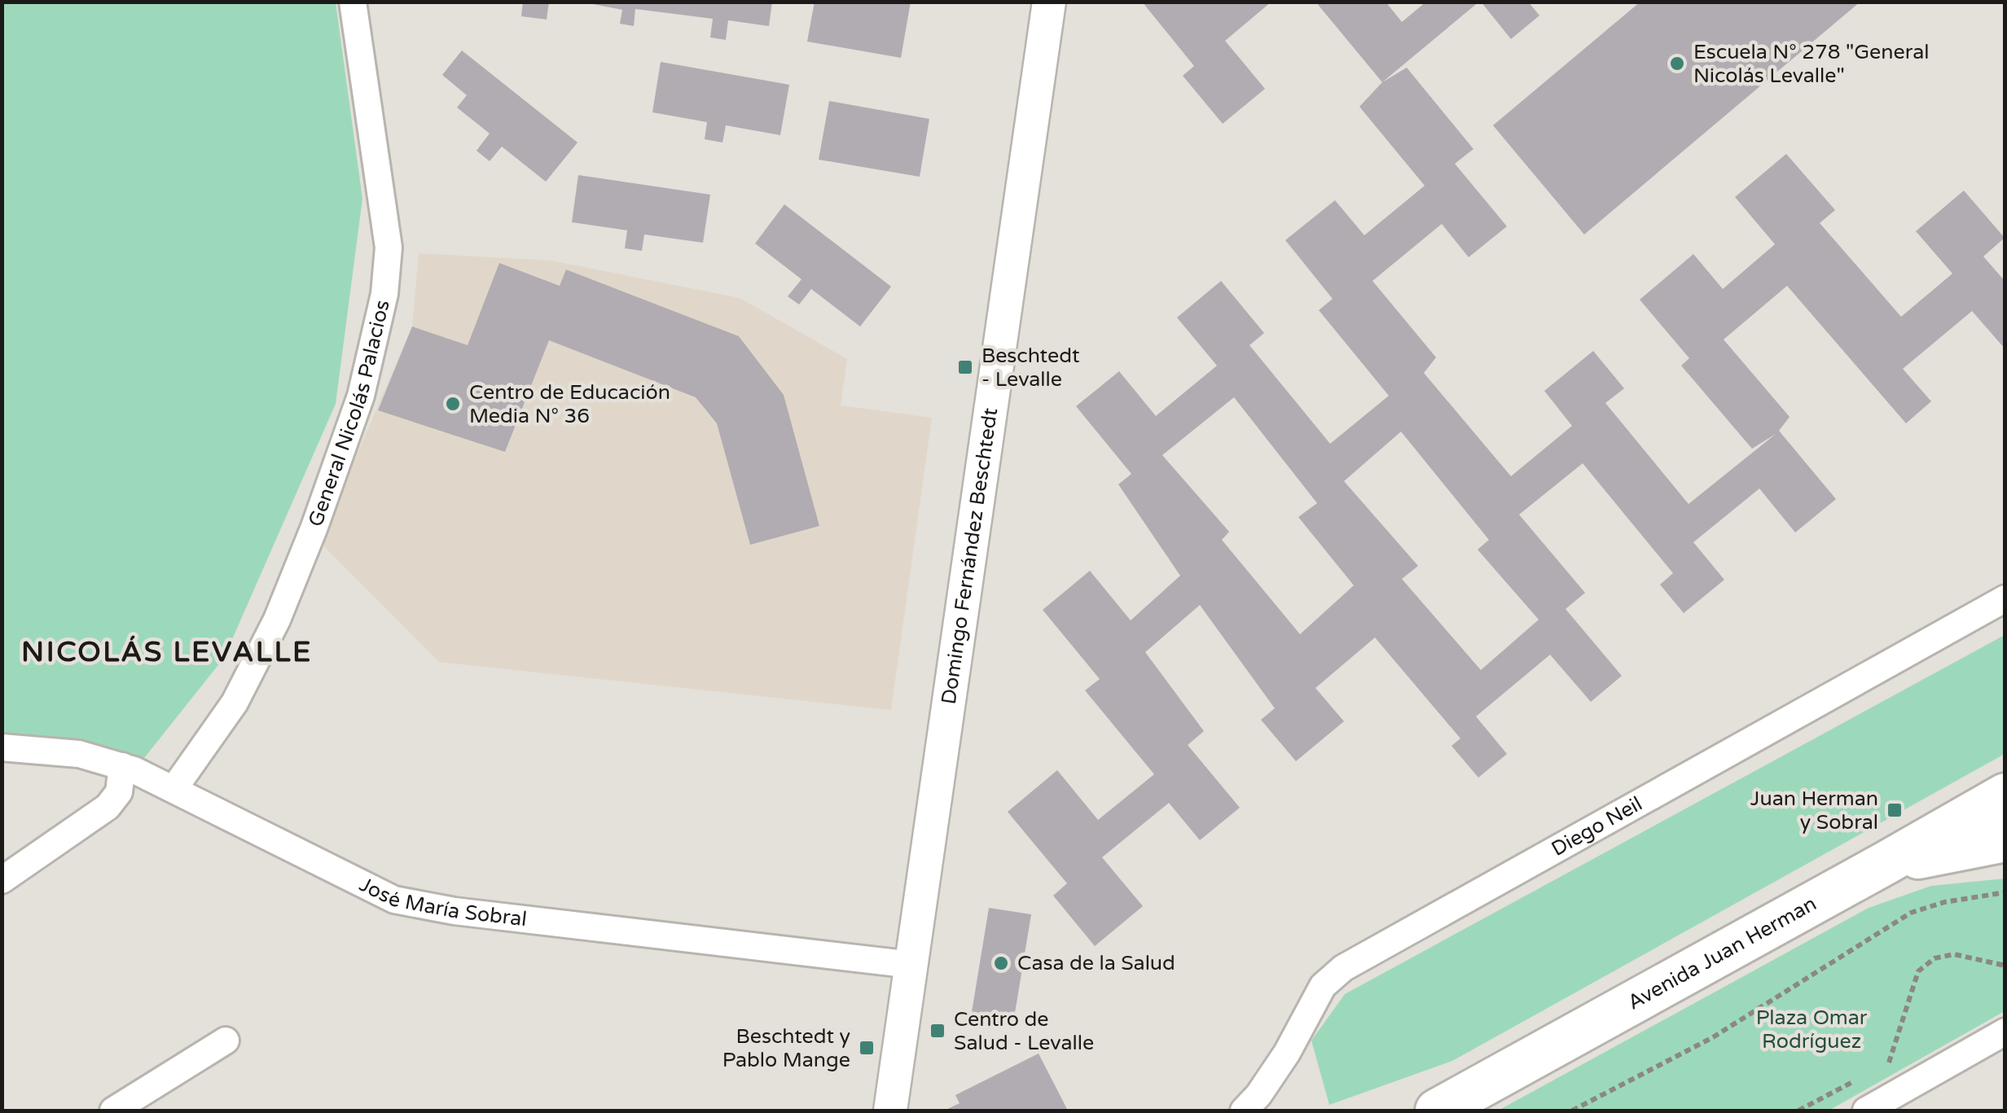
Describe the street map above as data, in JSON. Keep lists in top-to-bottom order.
{
  "streets": {
    "main road": ["Avenida Juan Herman"],
    "street": [
      "General Nicolás Palacios",
      "Domingo Fernández Beschtedt",
      "Diego Neil",
      "José María Sobral"
    ]
  },
  "crossings": [
    ["General Nicolás Palacios", "José María Sobral"],
    ["Domingo Fernández Beschtedt", "José María Sobral"]
  ],
  "districts": ["NICOLÁS LEVALLE"],
  "parks": ["Plaza Omar Rodríguez"],
  "places": {
    "other": ["Escuela N° 278 \"General Nicolás Levalle\"", "Centro de Educación Media N° 36", "Casa de la Salud"],
    "transit": [
      "Beschtedt - Levalle",
      "Juan Herman y Sobral",
      "Centro de Salud - Levalle",
      "Beschtedt y Pablo Mange"
    ]
  }
}
